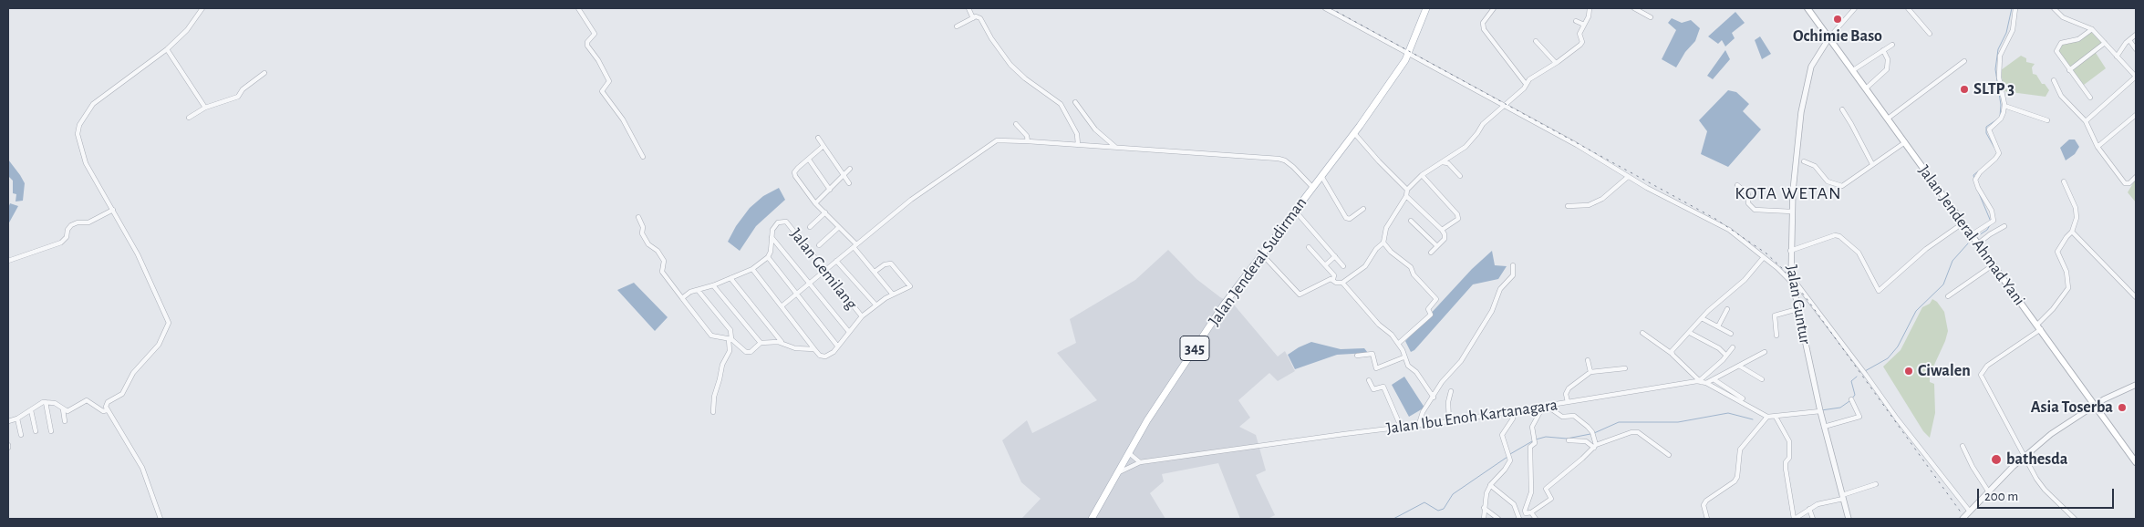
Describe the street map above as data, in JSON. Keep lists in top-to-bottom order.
{
  "streets": {
    "main road": ["Jalan Jenderal Ahmad Yani", "Jalan Jenderal Sudirman", "345"],
    "street": ["Jalan Gemilang", "Jalan Guntur", "Jalan Ibu Enoh Kartanagara"]
  },
  "crossings": [
    ["Jalan Jenderal Ahmad Yani", "Jalan Guntur"],
    ["Jalan Jenderal Sudirman", "Jalan Ibu Enoh Kartanagara"]
  ],
  "districts": ["KOTA WETAN"],
  "places": [
    "Ochimie Baso",
    "SLTP 3",
    "Ciwalen",
    "Asia Toserba",
    "bathesda"
  ],
  "scale_bar": "200 m"
}
